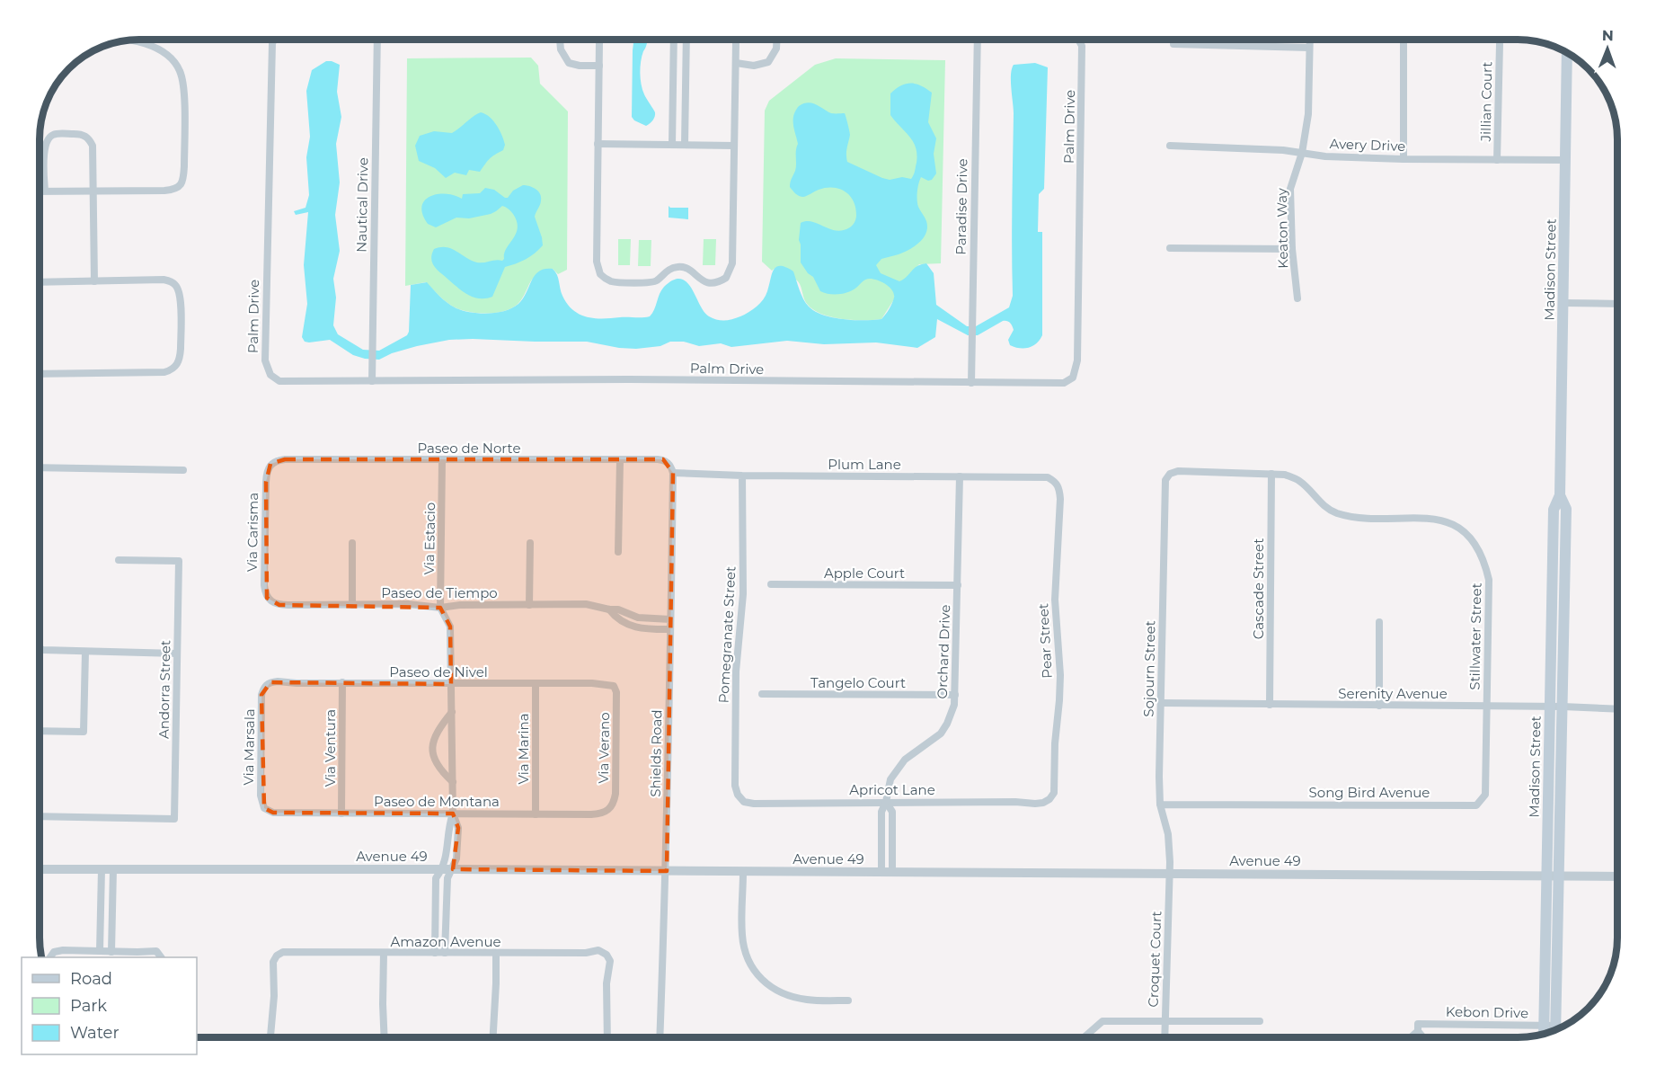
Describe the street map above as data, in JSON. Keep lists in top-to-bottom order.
{
  "streets": {
    "main road": ["Madison Street"],
    "street": [
      "Jillian Court",
      "Palm Drive",
      "Avery Drive",
      "Nautical Drive",
      "Paradise Drive",
      "Keaton Way",
      "Paseo de Norte",
      "Plum Lane",
      "Via Carisma",
      "Via Estacio",
      "Apple Court",
      "Cascade Street",
      "Paseo de Tiempo",
      "Pomegranate Street",
      "Stillwater Street",
      "Pear Street",
      "Orchard Drive",
      "Sojourn Street",
      "Paseo de Nivel",
      "Tangelo Court",
      "Andorra Street",
      "Serenity Avenue",
      "Via Marsala",
      "Via Ventura",
      "Via Verano",
      "Via Marina",
      "Shields Road",
      "Apricot Lane",
      "Song Bird Avenue",
      "Paseo de Montana",
      "Avenue 49",
      "Amazon Avenue",
      "Croquet Court",
      "Kebon Drive"
    ]
  },
  "crossings": [
    ["Jillian Court", "Avery Drive"],
    ["Palm Drive", "Nautical Drive"],
    ["Palm Drive", "Paradise Drive"],
    ["Avery Drive", "Keaton Way"],
    ["Avery Drive", "Madison Street"],
    ["Madison Street", "Serenity Avenue"],
    ["Madison Street", "Avenue 49"],
    ["Madison Street", "Kebon Drive"],
    ["Paseo de Norte", "Via Carisma"],
    ["Paseo de Norte", "Via Estacio"],
    ["Paseo de Norte", "Shields Road"],
    ["Plum Lane", "Pomegranate Street"],
    ["Plum Lane", "Pear Street"],
    ["Plum Lane", "Orchard Drive"],
    ["Plum Lane", "Shields Road"],
    ["Via Carisma", "Paseo de Tiempo"],
    ["Via Estacio", "Paseo de Tiempo"],
    ["Via Estacio", "Paseo de Nivel"],
    ["Via Estacio", "Paseo de Montana"],
    ["Via Estacio", "Avenue 49"],
    ["Apple Court", "Orchard Drive"],
    ["Cascade Street", "Stillwater Street"],
    ["Cascade Street", "Sojourn Street"],
    ["Cascade Street", "Serenity Avenue"],
    ["Paseo de Tiempo", "Shields Road"],
    ["Pomegranate Street", "Apricot Lane"],
    ["Stillwater Street", "Sojourn Street"],
    ["Stillwater Street", "Serenity Avenue"],
    ["Stillwater Street", "Song Bird Avenue"],
    ["Pear Street", "Apricot Lane"],
    ["Orchard Drive", "Tangelo Court"],
    ["Orchard Drive", "Apricot Lane"],
    ["Orchard Drive", "Avenue 49"],
    ["Sojourn Street", "Serenity Avenue"],
    ["Sojourn Street", "Song Bird Avenue"],
    ["Sojourn Street", "Avenue 49"],
    ["Sojourn Street", "Croquet Court"],
    ["Paseo de Nivel", "Via Marsala"],
    ["Paseo de Nivel", "Via Ventura"],
    ["Paseo de Nivel", "Via Verano"],
    ["Paseo de Nivel", "Via Marina"],
    ["Serenity Avenue", "Song Bird Avenue"],
    ["Via Marsala", "Paseo de Montana"],
    ["Via Ventura", "Paseo de Montana"],
    ["Via Verano", "Paseo de Montana"],
    ["Via Marina", "Paseo de Montana"],
    ["Shields Road", "Avenue 49"],
    ["Avenue 49", "Croquet Court"]
  ],
  "legend": ["Road", "Park", "Water"],
  "north": "top"
}
